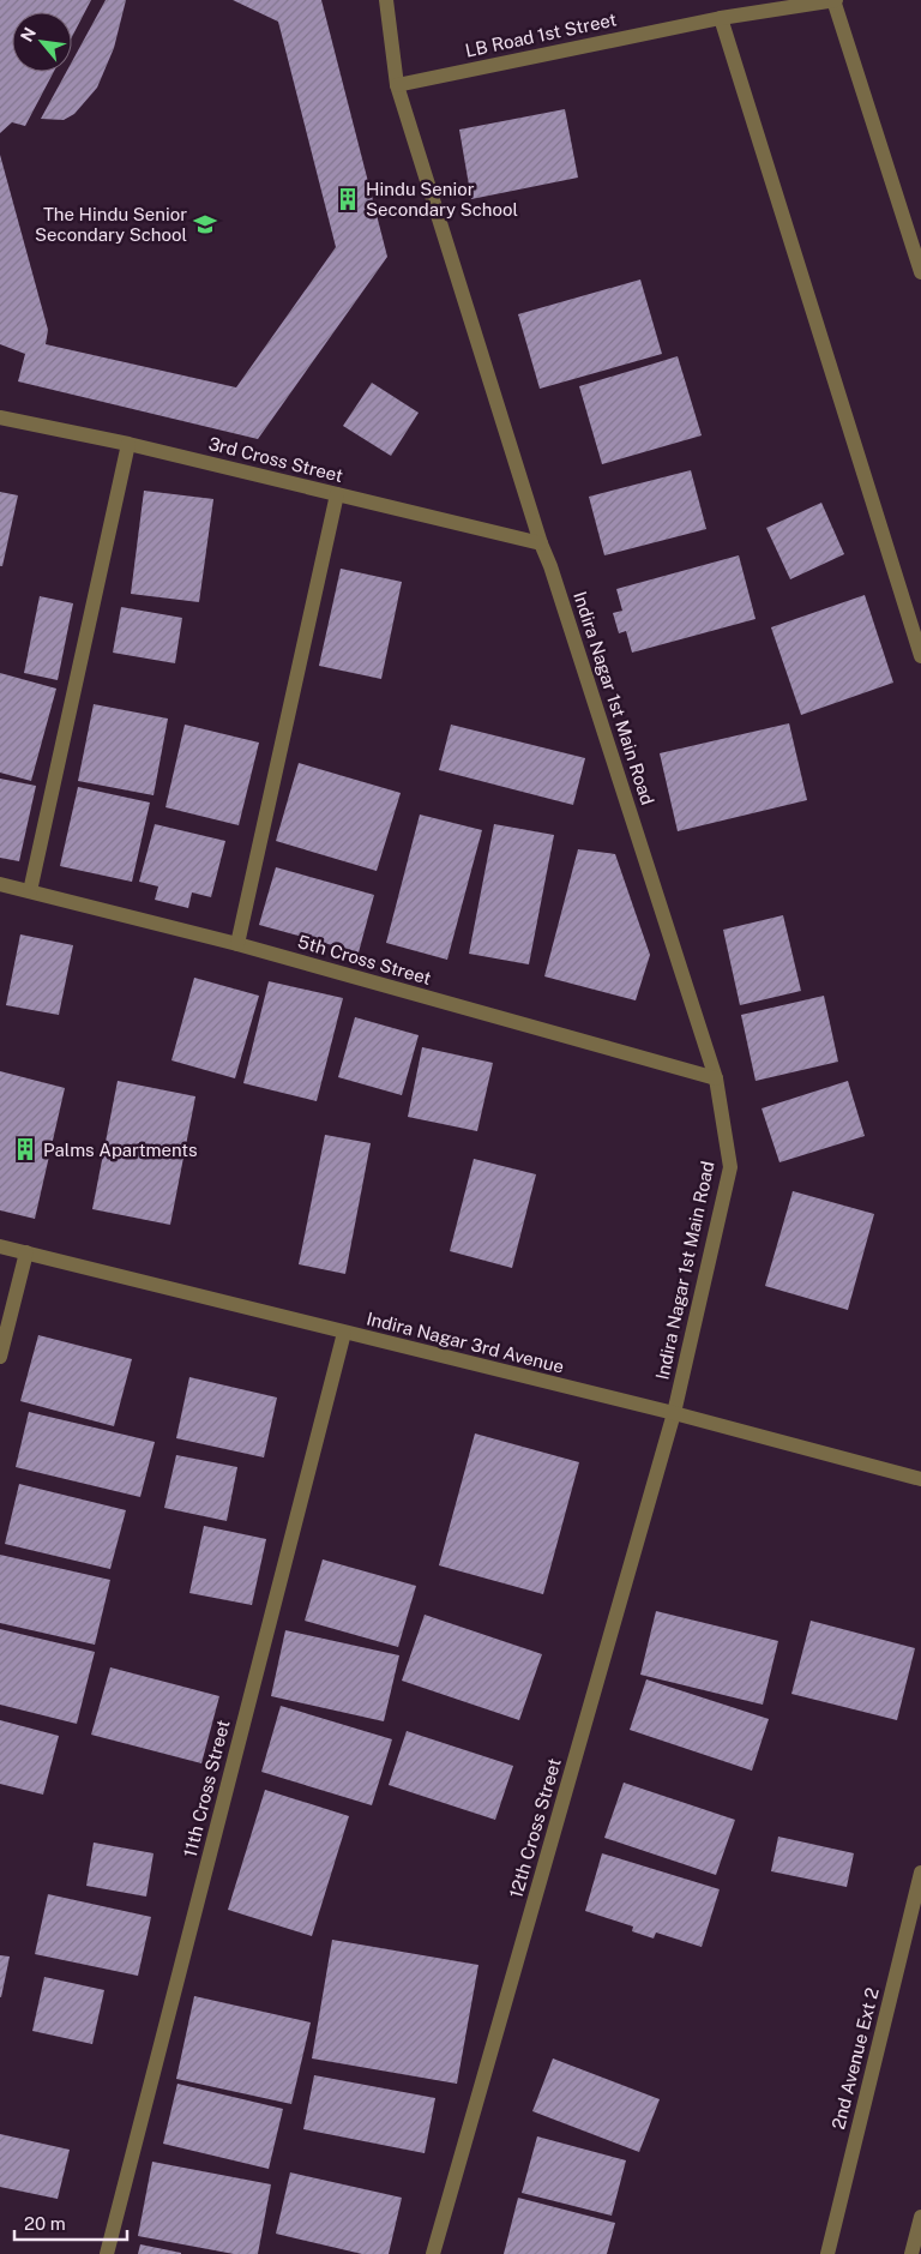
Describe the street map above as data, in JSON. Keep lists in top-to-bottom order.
{
  "streets": {
    "street": [
      "LB Road 1st Street",
      "3rd Cross Street",
      "Indira Nagar 1st Main Road",
      "5th Cross Street",
      "Indira Nagar 3rd Avenue",
      "11th Cross Street",
      "12th Cross Street",
      "2nd Avenue Ext 2"
    ]
  },
  "crossings": [
    ["LB Road 1st Street", "Indira Nagar 1st Main Road"],
    ["3rd Cross Street", "Indira Nagar 1st Main Road"],
    ["Indira Nagar 1st Main Road", "5th Cross Street"],
    ["Indira Nagar 1st Main Road", "Indira Nagar 3rd Avenue"],
    ["Indira Nagar 1st Main Road", "12th Cross Street"],
    ["Indira Nagar 3rd Avenue", "11th Cross Street"],
    ["Indira Nagar 3rd Avenue", "12th Cross Street"]
  ],
  "places": {
    "building": ["Hindu Senior Secondary School", "Palms Apartments"],
    "school or university": ["The Hindu Senior Secondary School"]
  },
  "scale_bar": "20 m",
  "north": "top left"
}
